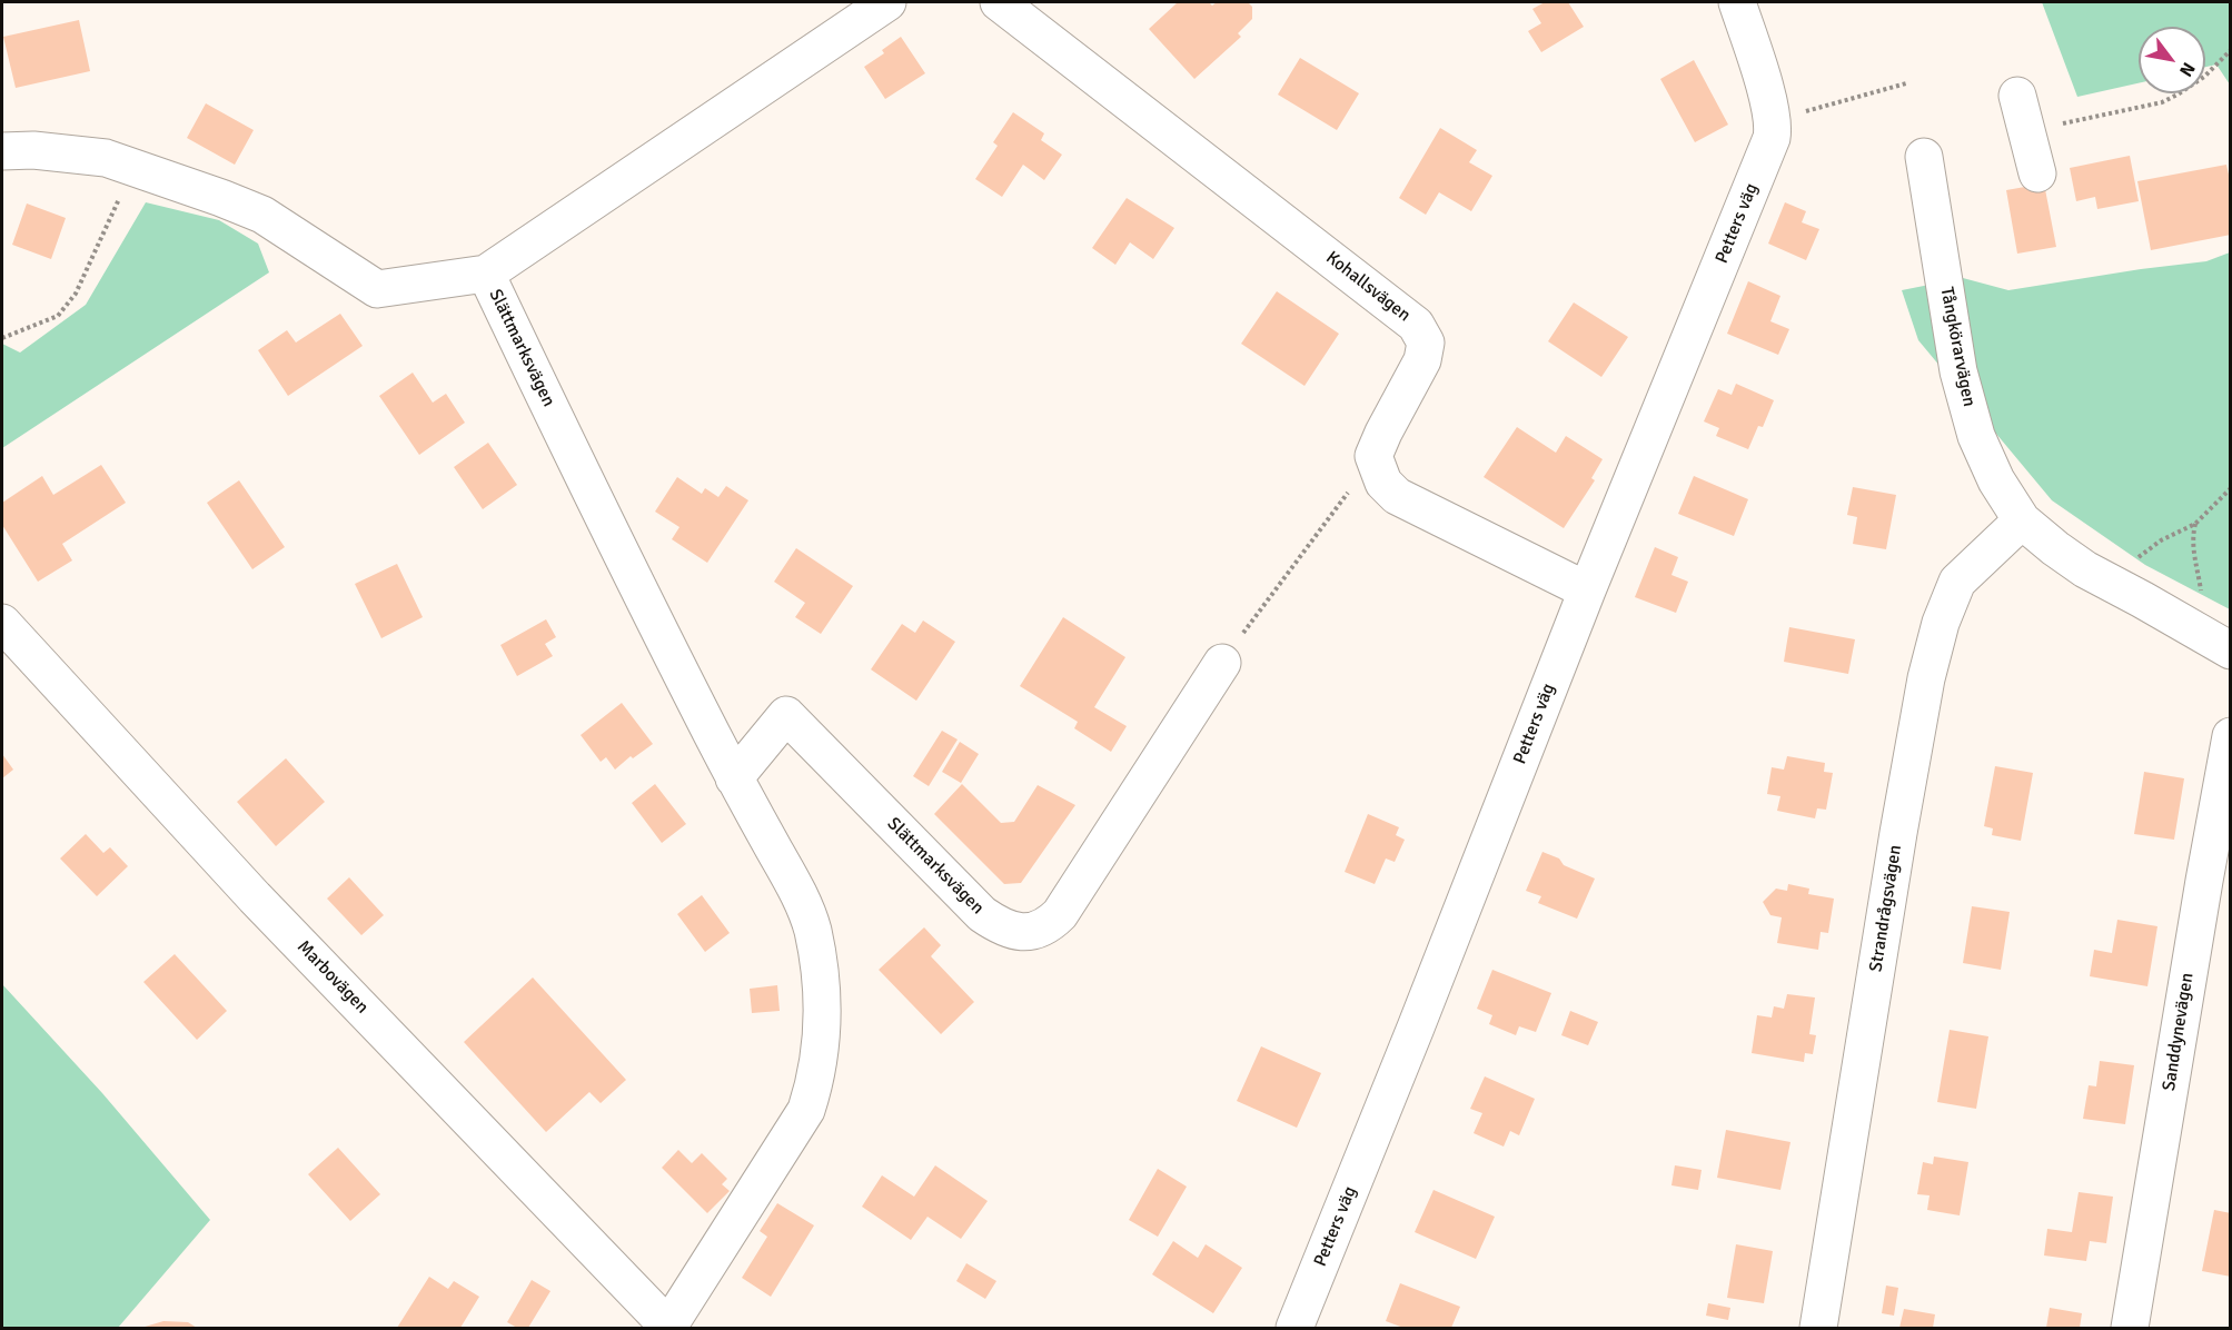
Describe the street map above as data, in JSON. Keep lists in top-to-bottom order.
{
  "streets": {
    "street": [
      "Petters väg",
      "Kohallsvägen",
      "Tångkörarvägen",
      "Slättmarksvägen",
      "Strandrågsvägen",
      "Marbovägen",
      "Sanddynevägen"
    ]
  },
  "crossings": [
    ["Tångkörarvägen", "Strandrågsvägen"],
    ["Slättmarksvägen", "Marbovägen"]
  ],
  "north": "bottom right"
}
